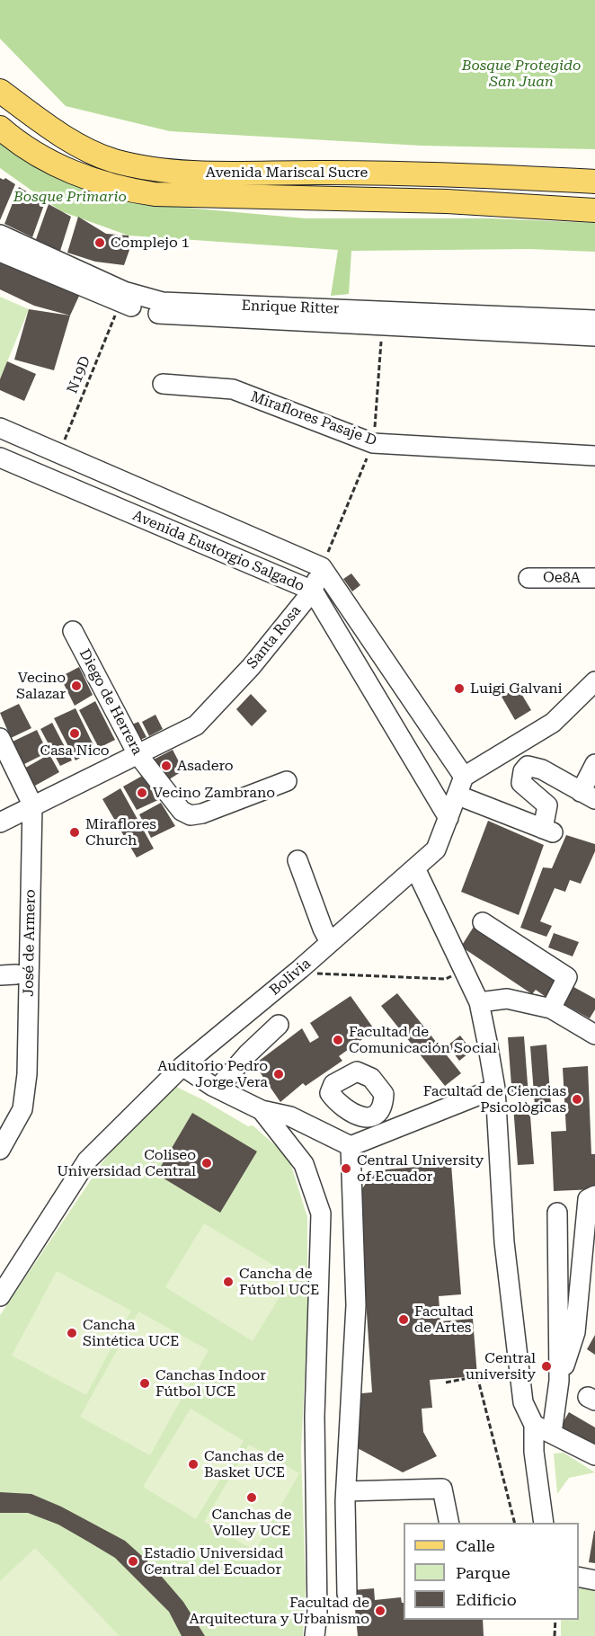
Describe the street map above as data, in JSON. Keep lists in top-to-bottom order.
{
  "streets": {
    "main road": ["Avenida Mariscal Sucre"],
    "street": [
      "Enrique Ritter",
      "Miraflores Pasaje D",
      "Avenida Eustorgio Salgado",
      "Oe8A",
      "Santa Rosa",
      "Diego de Herrera",
      "José de Armero",
      "Bolivia"
    ],
    "path": ["N19D"]
  },
  "crossings": [
    ["Enrique Ritter", "N19D"],
    ["N19D", "Avenida Eustorgio Salgado"],
    ["Avenida Eustorgio Salgado", "Santa Rosa"],
    ["Avenida Eustorgio Salgado", "Bolivia"],
    ["Santa Rosa", "Diego de Herrera"],
    ["Santa Rosa", "José de Armero"]
  ],
  "parks": ["Bosque Protegido San Juan", "Bosque Primario"],
  "places": [
    "Complejo 1",
    "Vecino Salazar",
    "Luigi Galvani",
    "Casa Nico",
    "Asadero",
    "Vecino Zambrano",
    "Miraflores Church",
    "Facultad de Comunicación Social",
    "Auditorio Pedro Jorge Vera",
    "Facultad de Ciencias Psicològicas",
    "Coliseo Universidad Central",
    "Central University of Ecuador",
    "Cancha de Fútbol UCE",
    "Facultad de Artes",
    "Cancha Sintética UCE",
    "Central university",
    "Canchas Indoor Fútbol UCE",
    "Canchas de Basket UCE",
    "Canchas de Volley UCE",
    "Estadio Universidad Central del Ecuador",
    "Facultad de Arquitectura y Urbanismo"
  ],
  "legend": ["Calle", "Parque", "Edificio"]
}
